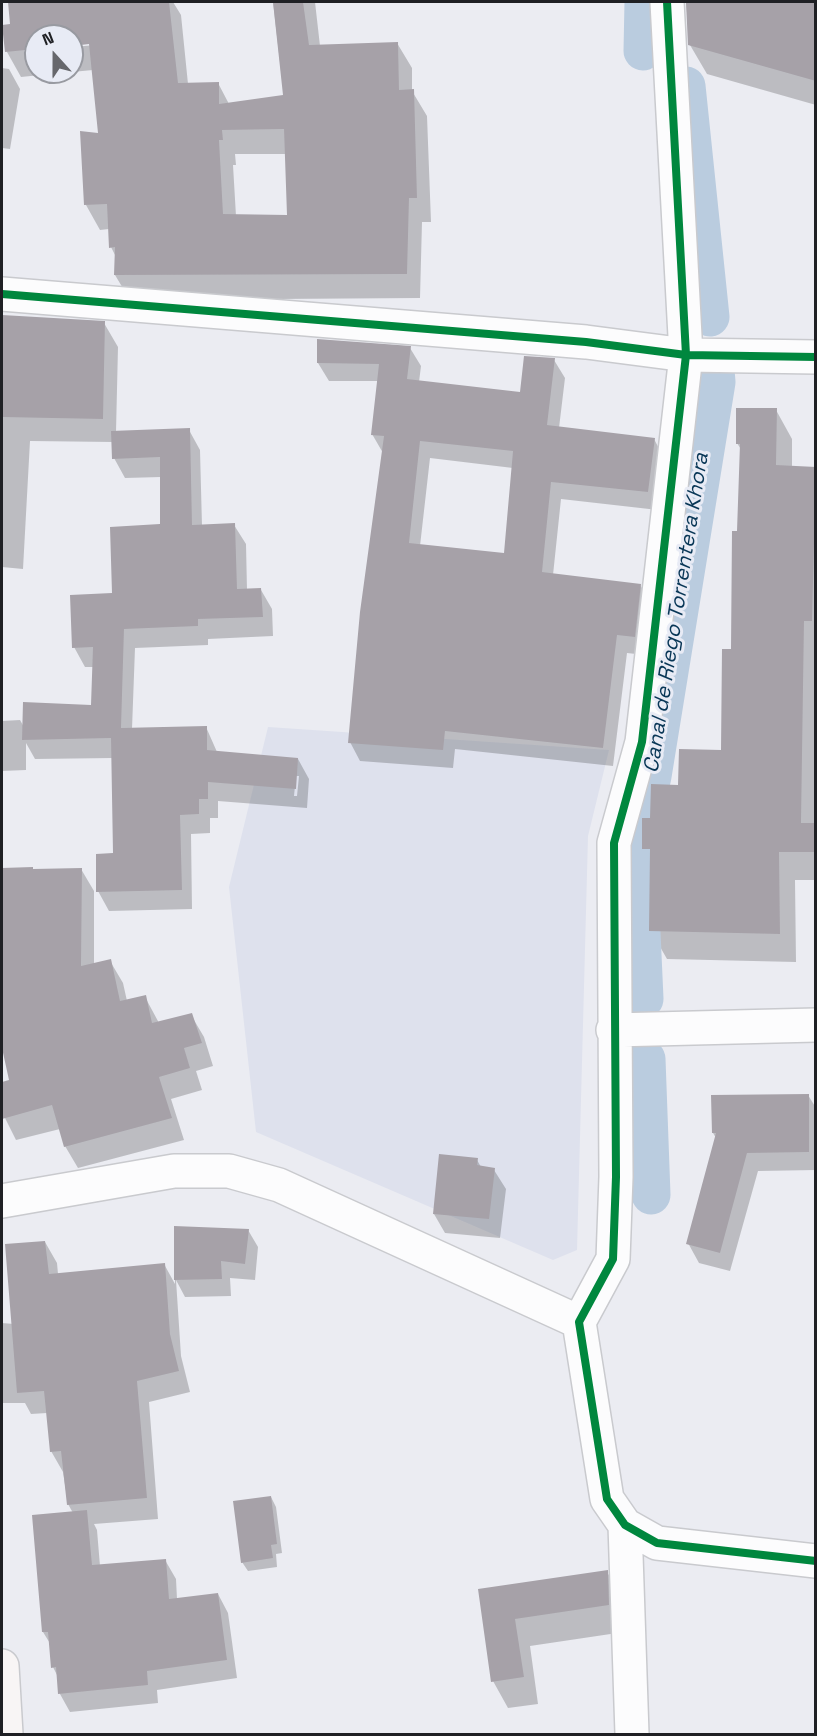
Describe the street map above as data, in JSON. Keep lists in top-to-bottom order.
{
  "water": ["Canal de Riego Torrentera Khora"],
  "north": "top"
}
